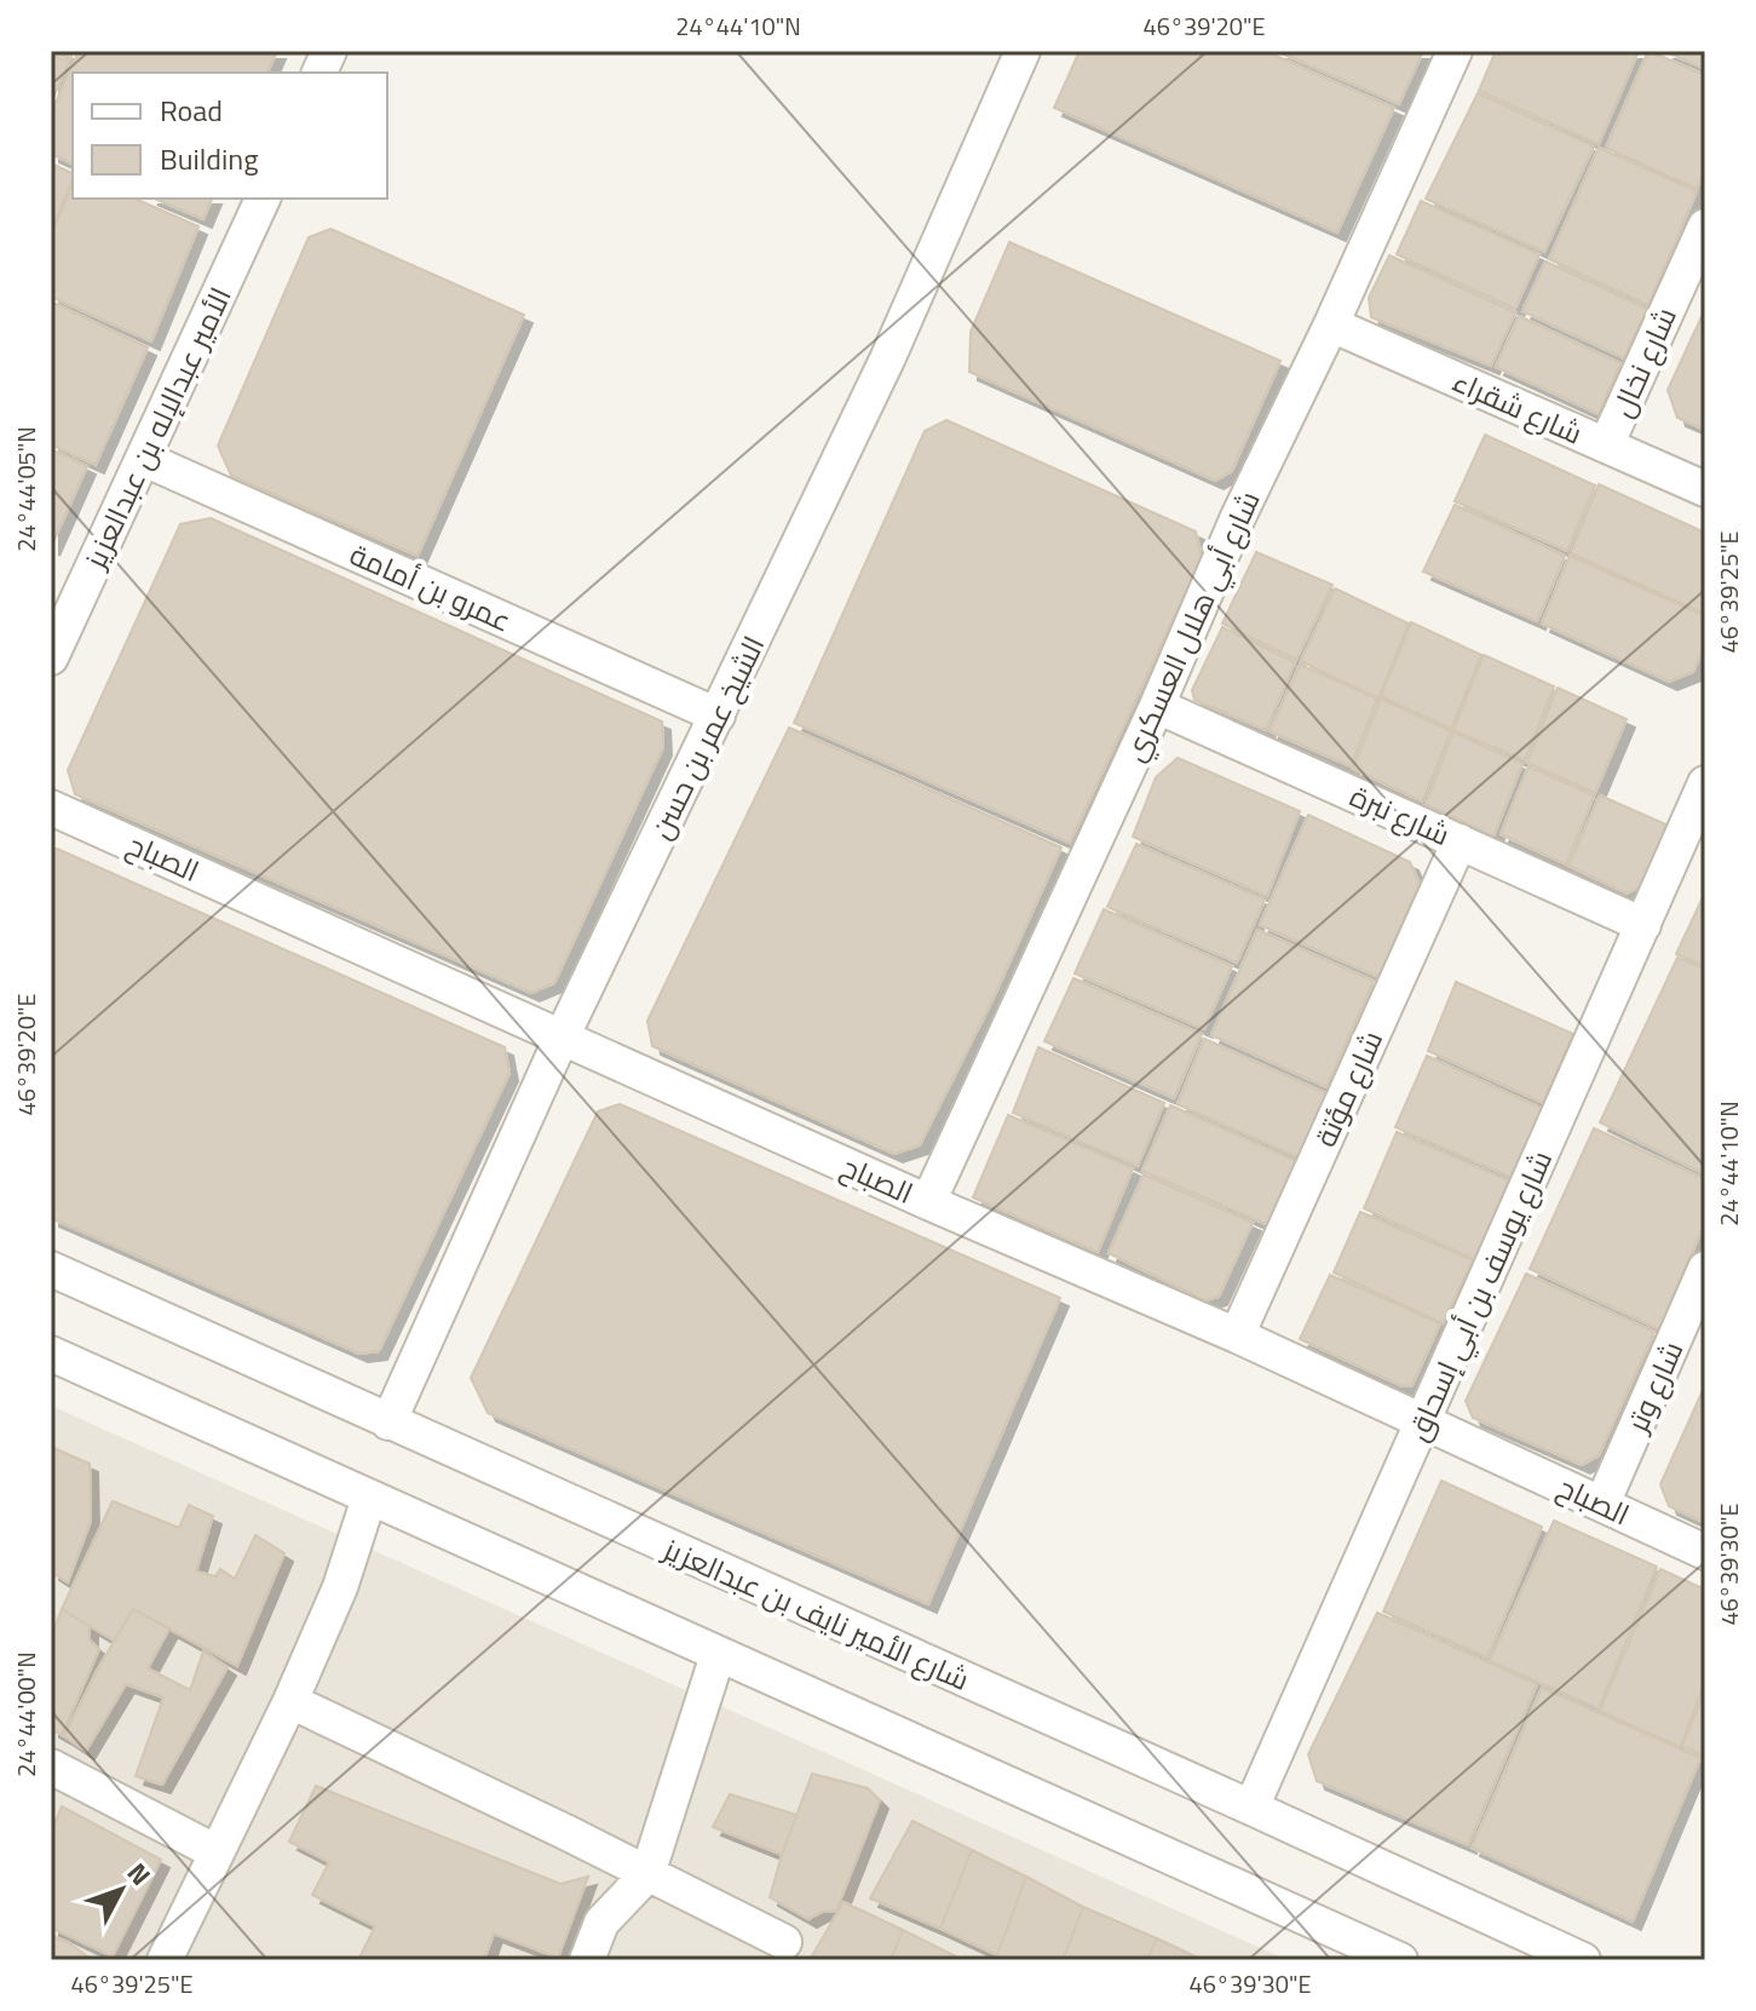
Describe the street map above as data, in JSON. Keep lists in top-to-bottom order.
{
  "streets": {
    "street": [
      "شارع نخال",
      "شارع شقراء",
      "الأمير عبدالإله بن عبدالعزيز",
      "عمرو بن أمامة",
      "شارع أبي هلال العسكري",
      "الشيخ عمر بن حسن",
      "شارع نبرة",
      "الصباح",
      "شارع مؤتة",
      "شارع يوسف بن أبي إسحاق",
      "شارع وتر",
      "شارع الأمير نايف بن عبدالعزيز"
    ]
  },
  "crossings": [
    ["شارع نخال", "شارع شقراء"],
    ["شارع شقراء", "شارع أبي هلال العسكري"],
    ["الأمير عبدالإله بن عبدالعزيز", "عمرو بن أمامة"],
    ["عمرو بن أمامة", "الشيخ عمر بن حسن"],
    ["شارع أبي هلال العسكري", "شارع نبرة"],
    ["شارع أبي هلال العسكري", "الصباح"],
    ["الشيخ عمر بن حسن", "الصباح"],
    ["الشيخ عمر بن حسن", "شارع الأمير نايف بن عبدالعزيز"],
    ["شارع نبرة", "شارع مؤتة"],
    ["شارع نبرة", "شارع يوسف بن أبي إسحاق"],
    ["الصباح", "شارع مؤتة"],
    ["الصباح", "شارع يوسف بن أبي إسحاق"],
    ["الصباح", "شارع وتر"],
    ["شارع يوسف بن أبي إسحاق", "شارع الأمير نايف بن عبدالعزيز"]
  ],
  "legend": ["Road", "Building"],
  "north": "top right",
  "coordinates": [
    "24°44'10\"N",
    "46°39'20\"E",
    "24°44'05\"N",
    "46°39'25\"E",
    "46°39'30\"E",
    "24°44'00\"N"
  ]
}
